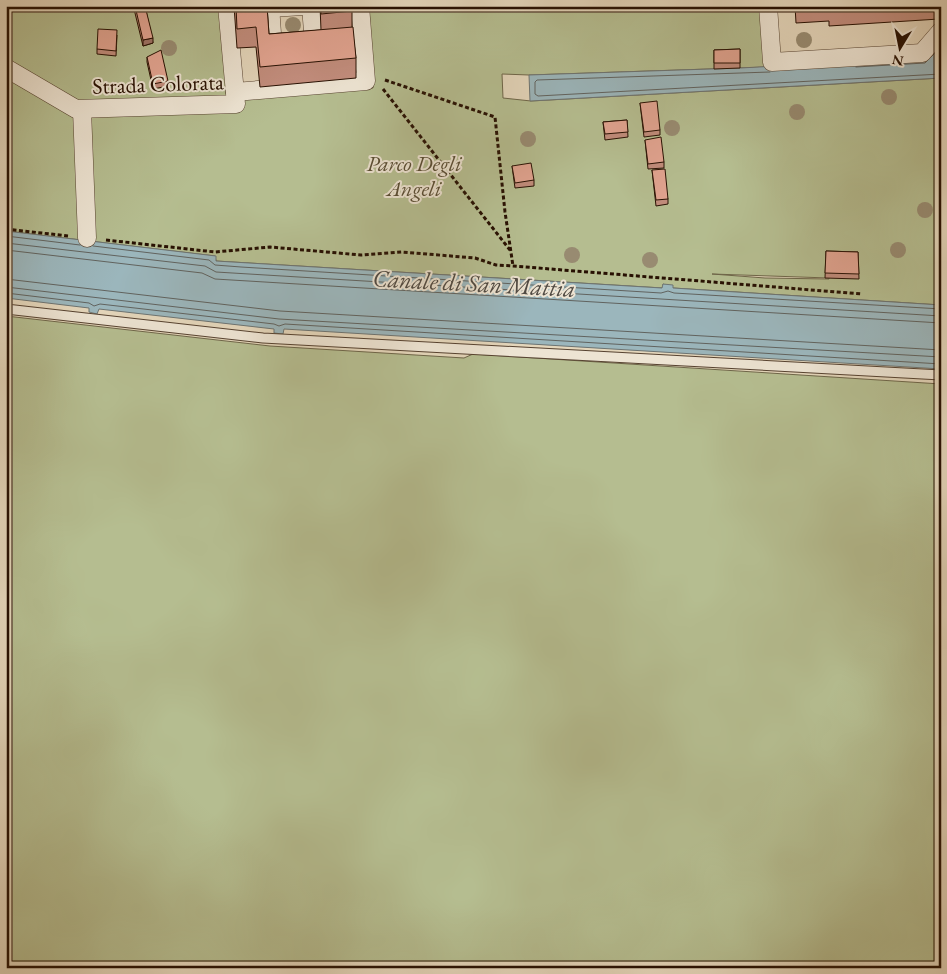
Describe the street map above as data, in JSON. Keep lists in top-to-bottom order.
{
  "streets": {
    "street": ["Strada Colorata"]
  },
  "water": ["Canale di San Mattia"],
  "parks": ["Parco Degli Angeli"],
  "north": "bottom"
}
